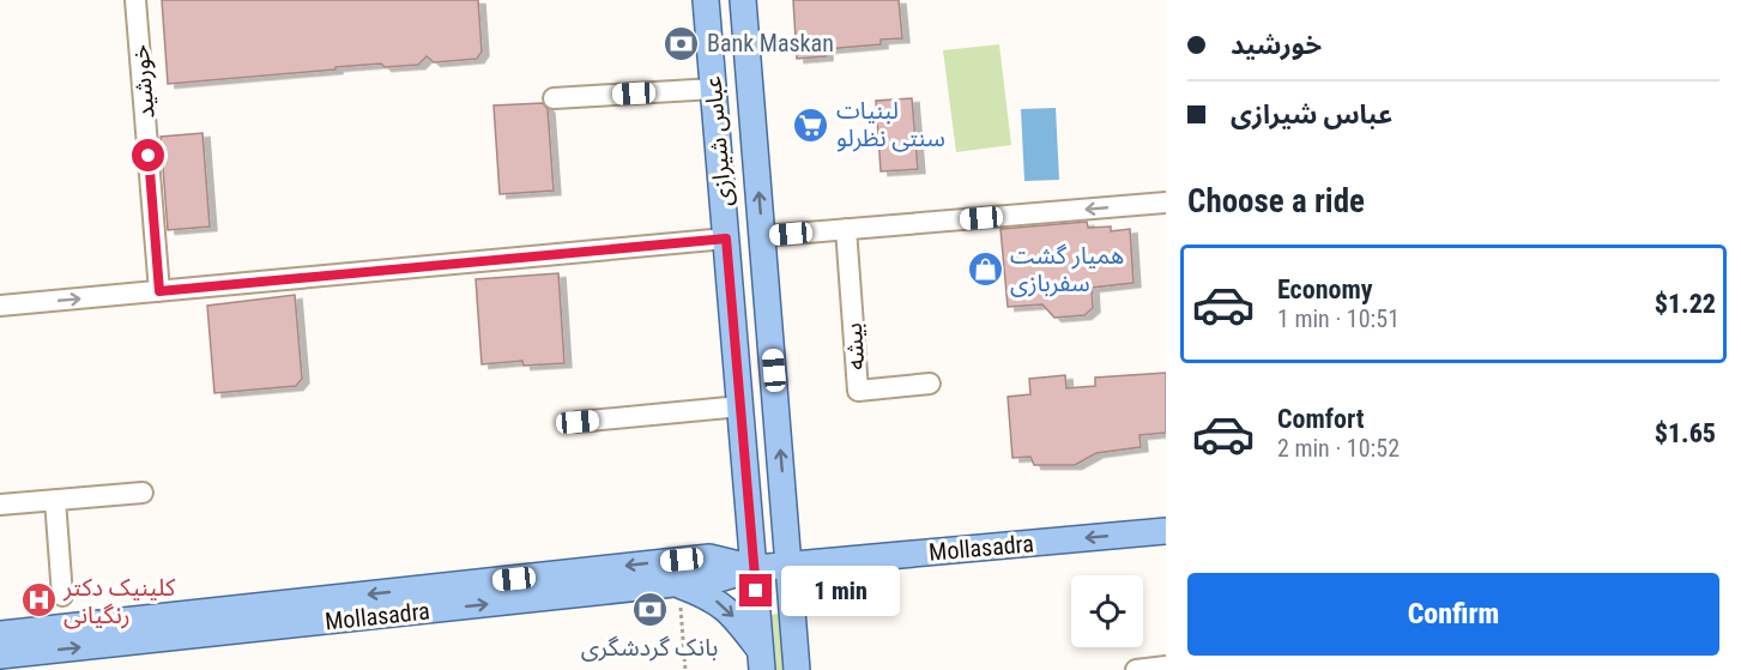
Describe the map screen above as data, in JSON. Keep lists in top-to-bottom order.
{
  "streets": {
    "main road": ["عباس شیرازی", "Mollasadra"],
    "street": ["خورشید", "بیشه"]
  },
  "crossings": [
    ["عباس شیرازی", "Mollasadra"]
  ],
  "places": {
    "bank": ["Bank Maskan", "بانک گردشگری"],
    "supermarket": ["لبنیات سنتی نظرلو"],
    "shop": ["همیار گشت سفربازی"],
    "hospital": ["کلینیک دکتر رنگیانی"]
  },
  "page": {
    "banner": ["خورشید", "عباس شیرازی"],
    "heading": "Choose a ride",
    "list": [
      {
        "name": "Economy",
        "note": "1 min · 10:51",
        "value": "$1.22"
      },
      {
        "name": "Comfort",
        "note": "2 min · 10:52",
        "value": "$1.65"
      }
    ],
    "buttons": "Confirm",
    "bubble": "1 min"
  }
}
